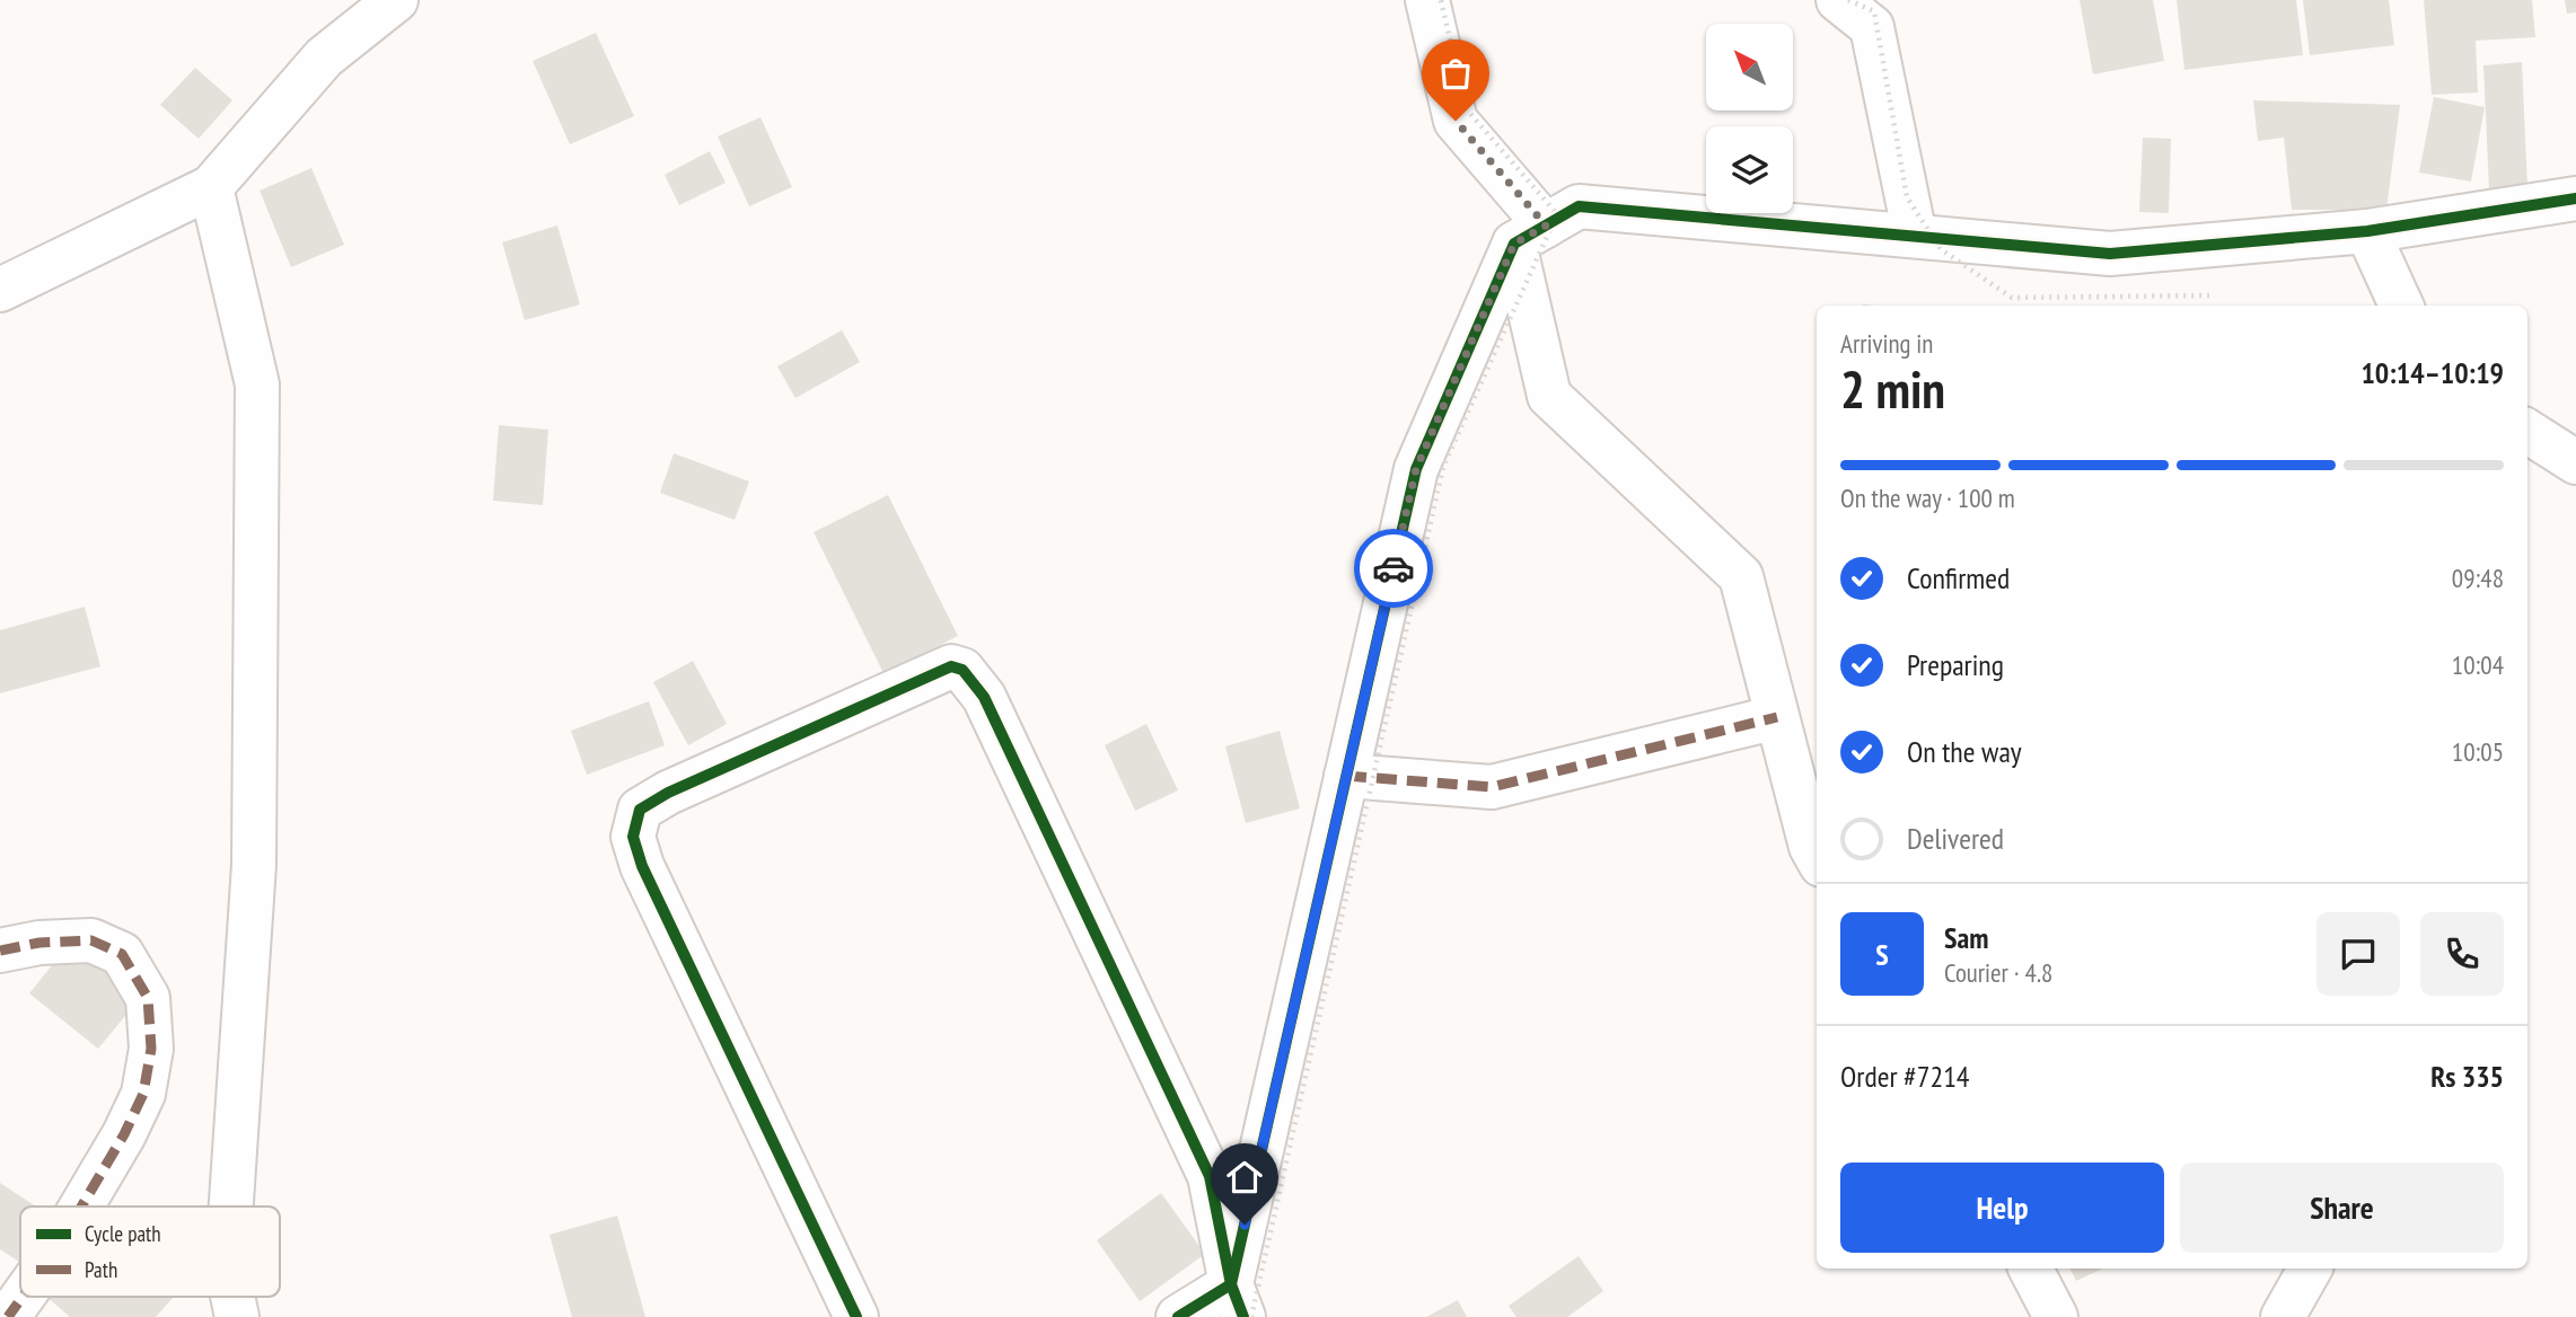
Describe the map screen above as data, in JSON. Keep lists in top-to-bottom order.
{
  "legend": ["Cycle path", "Path"],
  "north": "top left",
  "page": {
    "heading": ["2 min", "Arriving in", "10:14–10:19"],
    "panel": [
      "Sam",
      "Courier · 4.8",
      "Order #7214",
      "Rs 335"
    ],
    "bar": "On the way · 100 m",
    "list": [
      ["Confirmed", "09:48"],
      ["Preparing", "10:04"],
      ["On the way", "10:05"],
      "Delivered"
    ],
    "round": "S",
    "buttons": ["Help", "Share"]
  }
}
